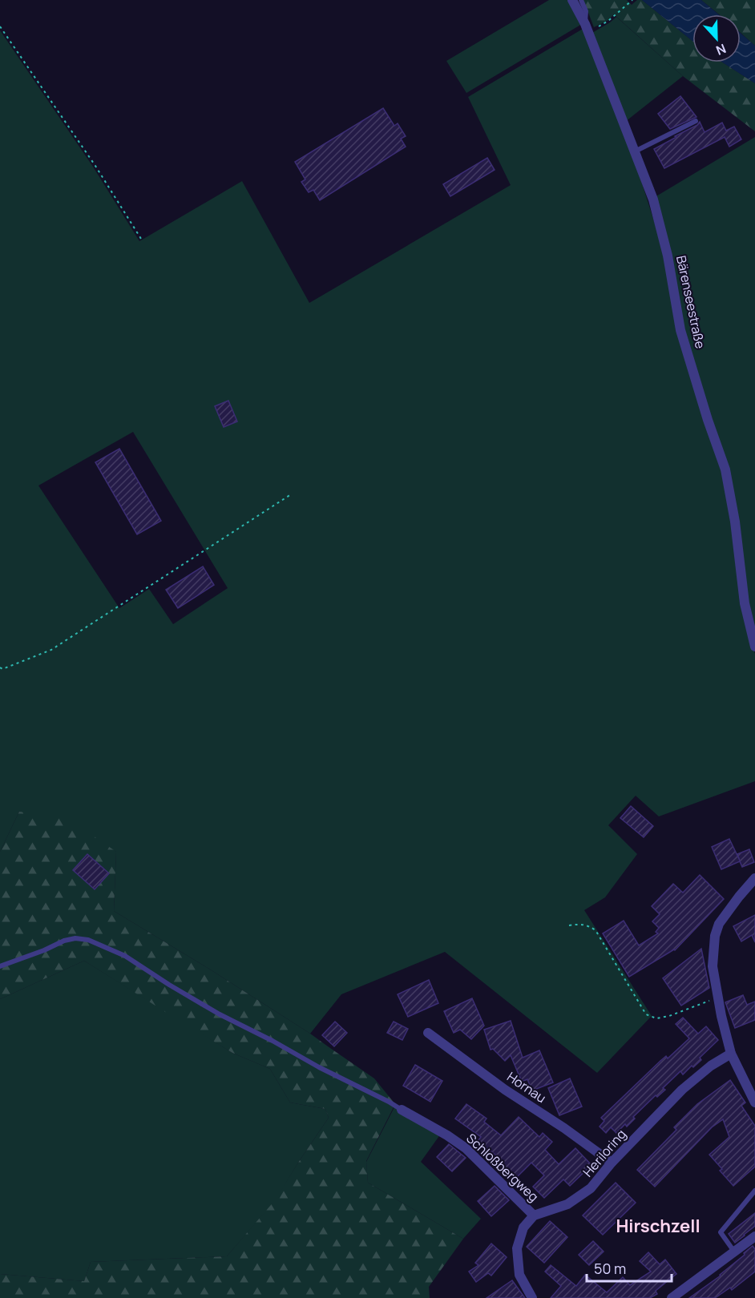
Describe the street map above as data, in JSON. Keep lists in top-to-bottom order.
{
  "streets": {
    "street": [
      "Bärenseestraße",
      "Hornau",
      "Heriloring",
      "Schloßbergweg"
    ]
  },
  "crossings": [
    ["Hornau", "Heriloring"],
    ["Heriloring", "Schloßbergweg"]
  ],
  "districts": ["Hirschzell"],
  "scale_bar": "50 m",
  "north": "bottom"
}
